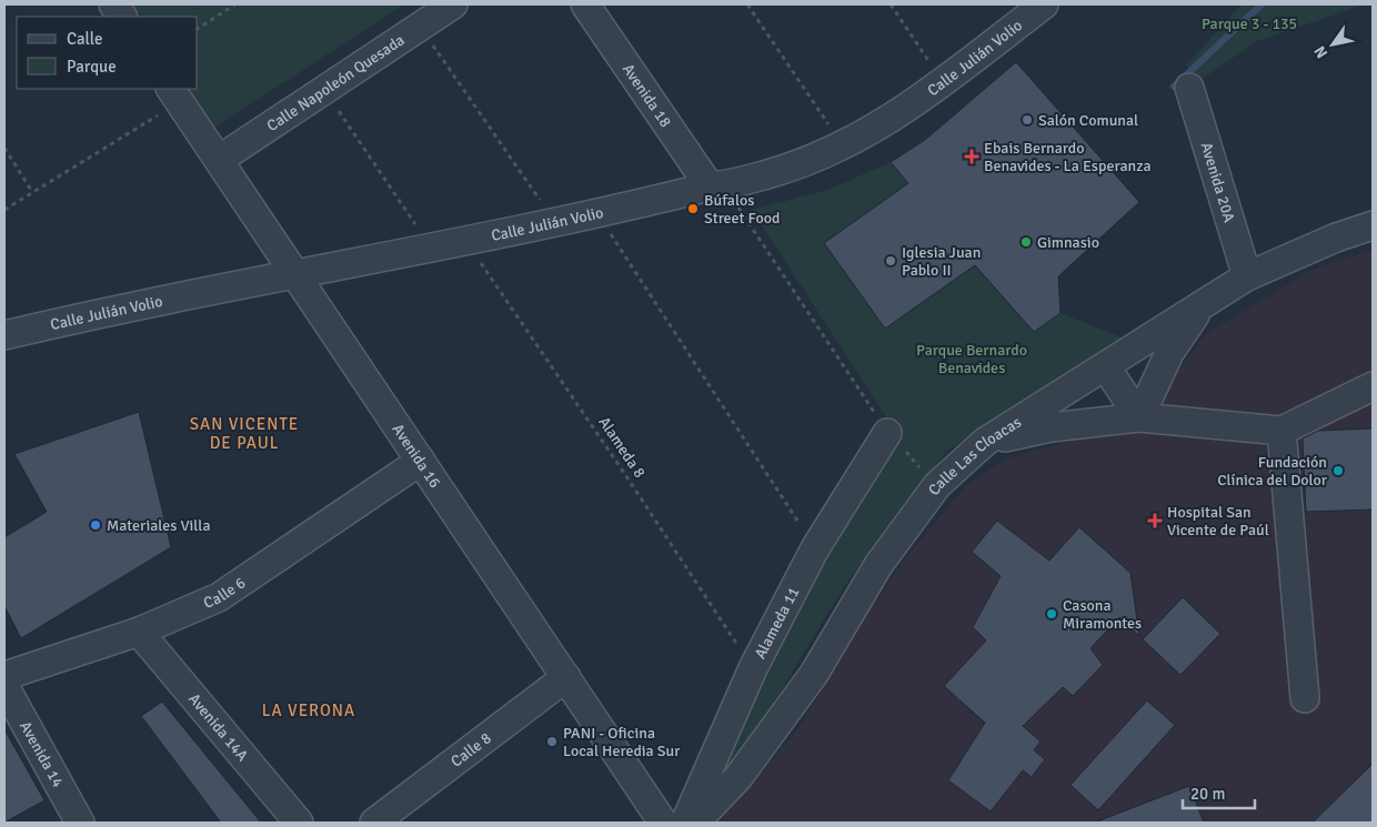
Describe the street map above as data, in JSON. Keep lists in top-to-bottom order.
{
  "streets": {
    "street": [
      "Calle Julián Volio",
      "Calle Napoleón Quesada",
      "Avenida 18",
      "Avenida 20A",
      "Avenida 16",
      "Calle Las Cloacas",
      "Calle 6",
      "Alameda 11",
      "Avenida 14A",
      "Calle 8",
      "Avenida 14"
    ],
    "path": ["Alameda 8"]
  },
  "crossings": [
    ["Calle Julián Volio", "Avenida 18"],
    ["Calle Julián Volio", "Alameda 8"],
    ["Calle Julián Volio", "Avenida 16"],
    ["Calle Napoleón Quesada", "Avenida 16"],
    ["Avenida 20A", "Calle Las Cloacas"],
    ["Alameda 8", "Alameda 11"],
    ["Avenida 16", "Calle 6"],
    ["Avenida 16", "Calle 8"],
    ["Calle 6", "Avenida 14A"]
  ],
  "districts": ["SAN VICENTE DE PAUL", "LA VERONA"],
  "parks": ["Parque 3 - 135", "Parque Bernardo Benavides"],
  "places": {
    "other": [
      "Salón Comunal",
      "Búfalos Street Food",
      "Gimnasio",
      "Iglesia Juan Pablo II",
      "Fundación Clínica del Dolor",
      "Materiales Villa",
      "Casona Miramontes",
      "PANI - Oficina Local Heredia Sur"
    ],
    "health": ["Ebais Bernardo Benavides - La Esperanza", "Hospital San Vicente de Paúl"]
  },
  "legend": ["Calle", "Parque"],
  "scale_bar": "20 m",
  "north": "bottom left"
}
